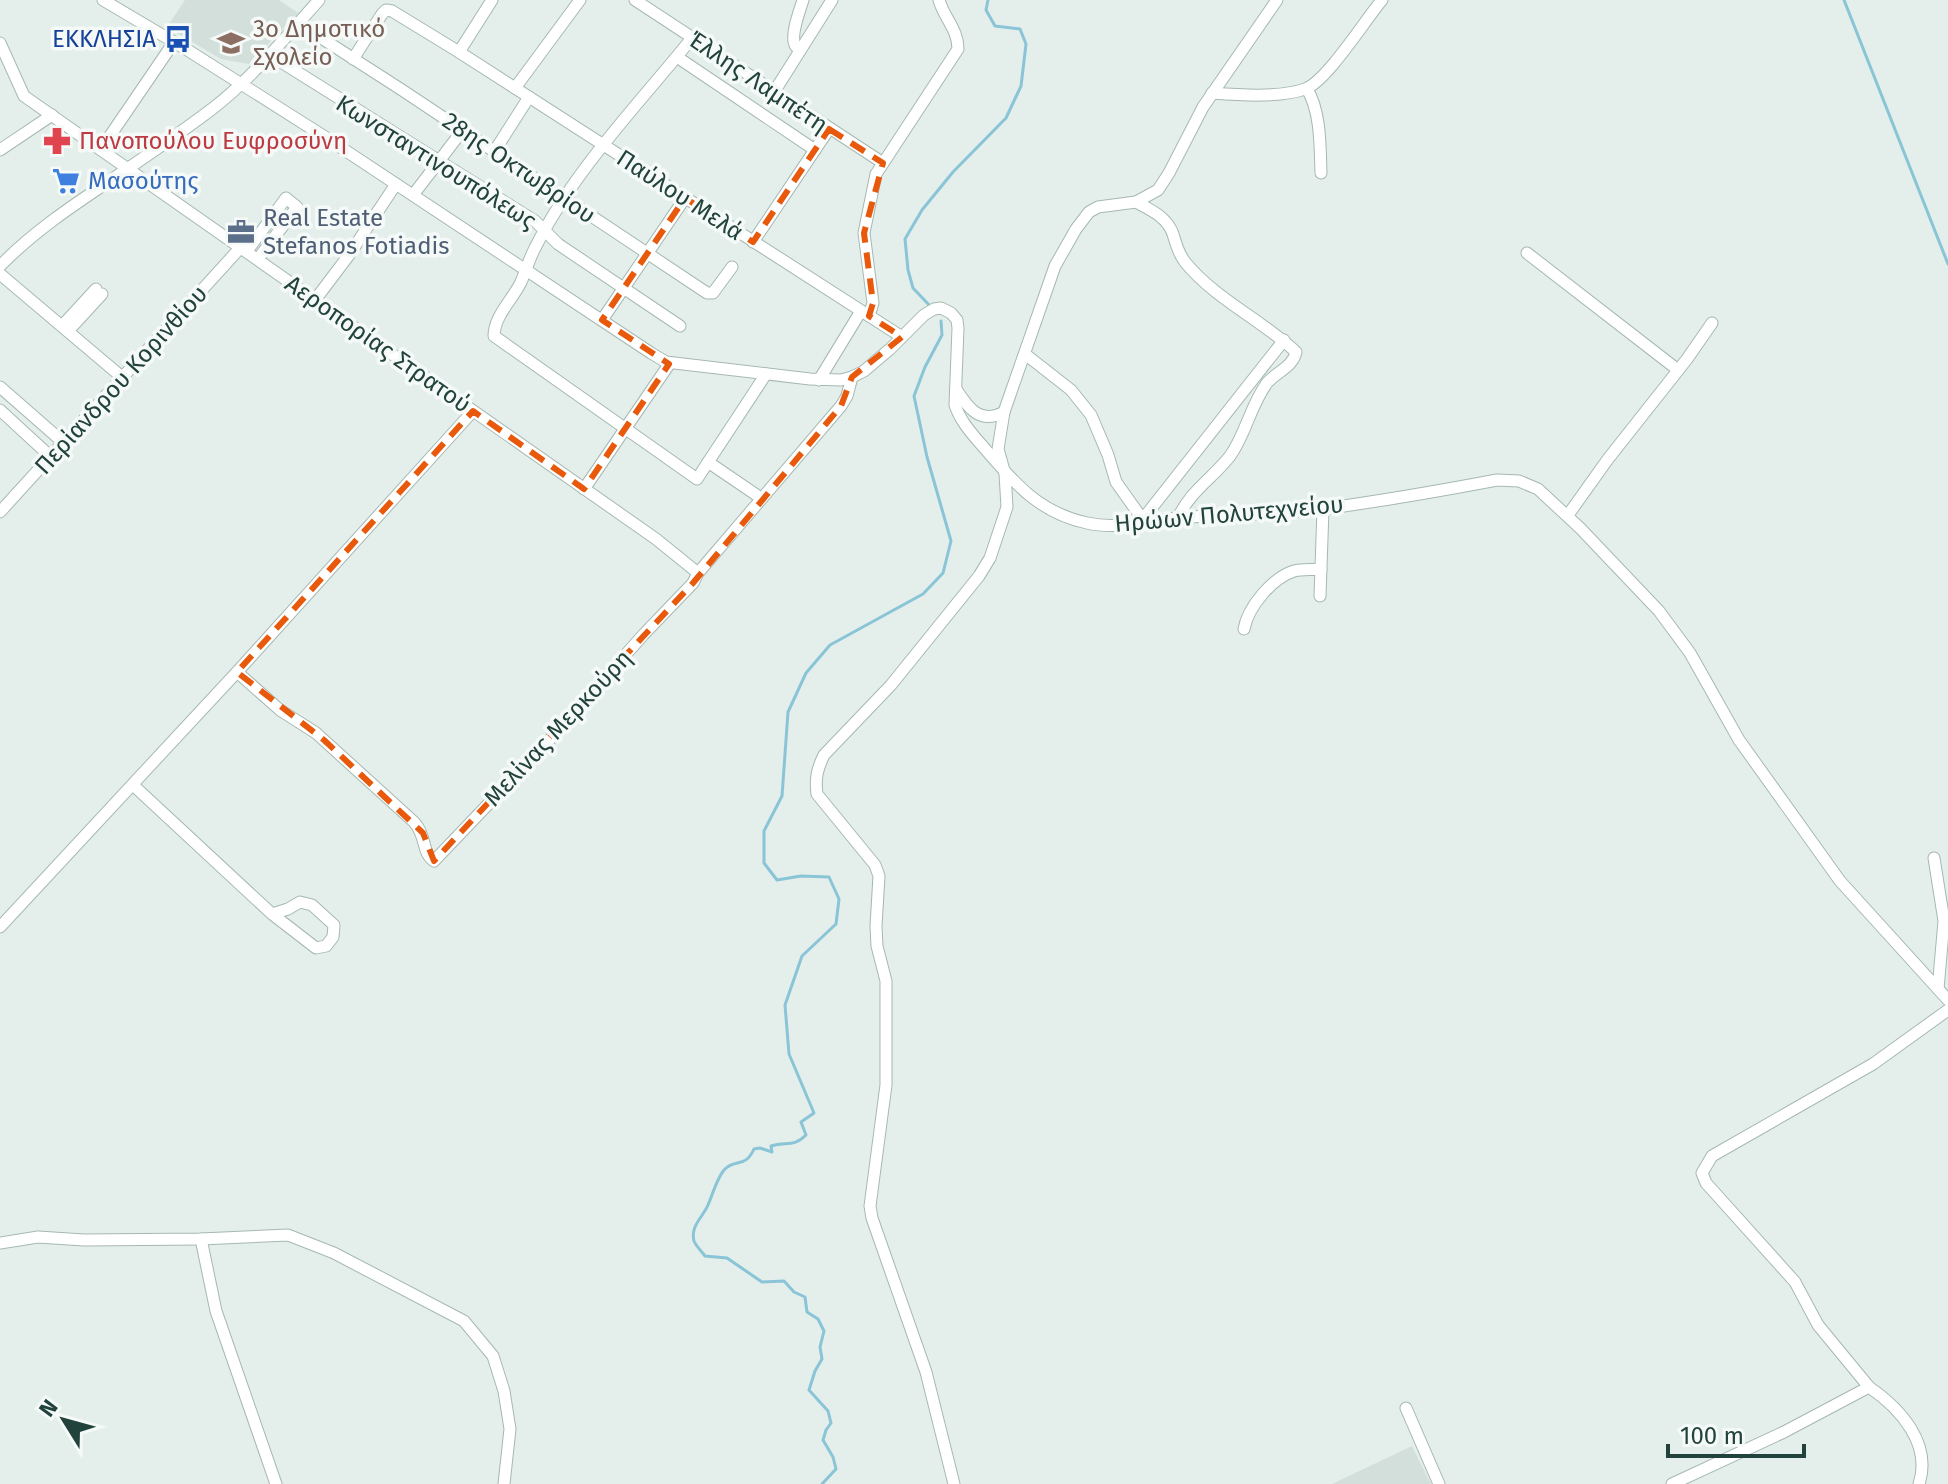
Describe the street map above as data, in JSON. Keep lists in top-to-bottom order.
{
  "streets": {
    "street": [
      "Έλλης Λαμπέτη",
      "Κωνσταντινουπόλεως",
      "28ης Οκτωβρίου",
      "Παύλου Μελά",
      "Αεροπορίας Στρατού",
      "Περίανδρου Κορινθίου",
      "Ηρώων Πολυτεχνείου",
      "Μελίνας Μερκούρη"
    ]
  },
  "crossings": [
    ["28ης Οκτωβρίου", "Παύλου Μελά"],
    ["Παύλου Μελά", "Ηρώων Πολυτεχνείου"],
    ["Αεροπορίας Στρατού", "Περίανδρου Κορινθίου"],
    ["Αεροπορίας Στρατού", "Μελίνας Μερκούρη"],
    ["Ηρώων Πολυτεχνείου", "Μελίνας Μερκούρη"]
  ],
  "places": {
    "bus stop": ["ΕΚΚΛΗΣΙΑ"],
    "school or university": ["3ο Δημοτικό Σχολείο"],
    "pharmacy": ["Πανοπούλου Ευφροσύνη"],
    "supermarket": ["Μασούτης"],
    "office": ["Real Estate Stefanos Fotiadis"]
  },
  "scale_bar": "100 m",
  "north": "top left"
}
